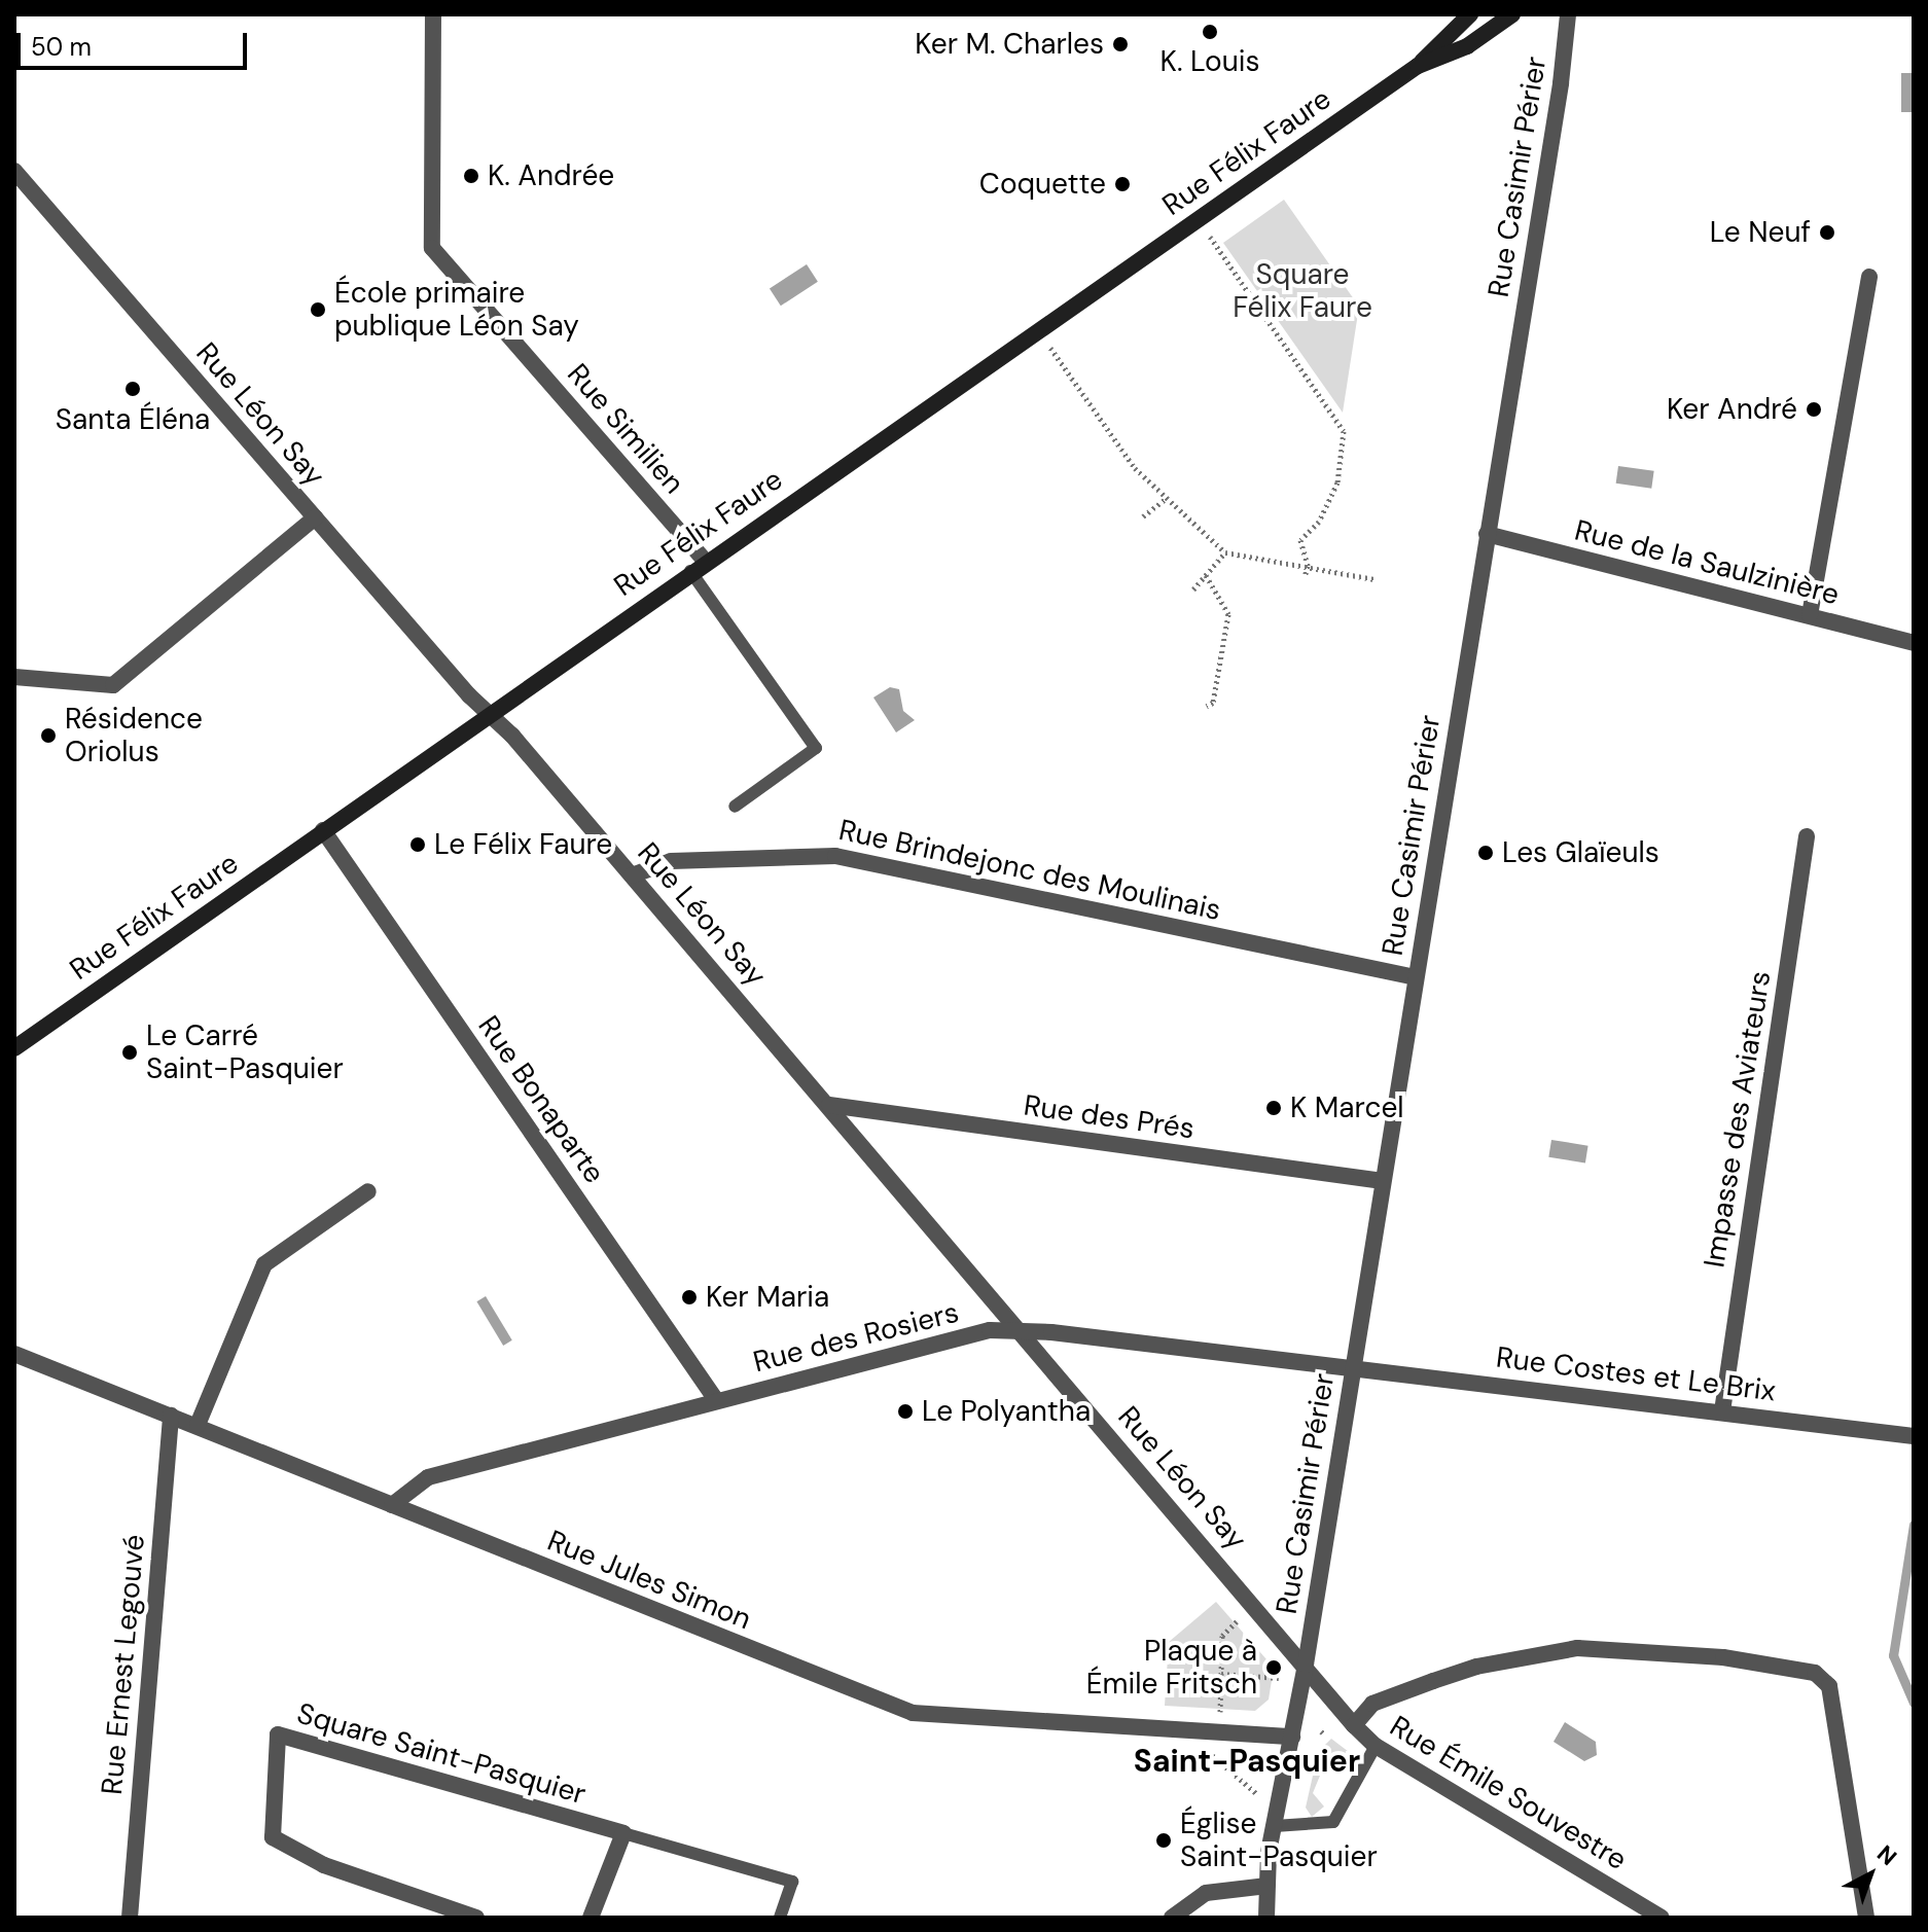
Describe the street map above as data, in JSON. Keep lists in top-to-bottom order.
{
  "streets": {
    "street": [
      "Rue Félix Faure",
      "Rue Casimir Périer",
      "Rue Léon Say",
      "Rue Similien",
      "Rue de la Saulzinière",
      "Rue Brindejonc des Moulinais",
      "Rue Bonaparte",
      "Rue des Prés",
      "Impasse des Aviateurs",
      "Rue des Rosiers",
      "Rue Costes et Le Brix",
      "Rue Jules Simon",
      "Rue Ernest Legouvé",
      "Square Saint-Pasquier",
      "Rue Émile Souvestre"
    ]
  },
  "crossings": [
    ["Rue Félix Faure", "Rue Léon Say"],
    ["Rue Félix Faure", "Rue Similien"],
    ["Rue Félix Faure", "Rue Bonaparte"],
    ["Rue Casimir Périer", "Rue Léon Say"],
    ["Rue Casimir Périer", "Rue de la Saulzinière"],
    ["Rue Casimir Périer", "Rue Brindejonc des Moulinais"],
    ["Rue Casimir Périer", "Rue des Prés"],
    ["Rue Casimir Périer", "Rue des Rosiers"],
    ["Rue Casimir Périer", "Rue Costes et Le Brix"],
    ["Rue Casimir Périer", "Rue Jules Simon"],
    ["Rue Casimir Périer", "Rue Émile Souvestre"],
    ["Rue Léon Say", "Rue Brindejonc des Moulinais"],
    ["Rue Léon Say", "Rue des Prés"],
    ["Rue Léon Say", "Rue des Rosiers"],
    ["Rue Léon Say", "Rue Émile Souvestre"],
    ["Rue Bonaparte", "Rue des Rosiers"],
    ["Impasse des Aviateurs", "Rue Costes et Le Brix"],
    ["Rue des Rosiers", "Rue Costes et Le Brix"],
    ["Rue des Rosiers", "Rue Jules Simon"],
    ["Rue Jules Simon", "Rue Ernest Legouvé"]
  ],
  "districts": ["Saint-Pasquier"],
  "parks": ["Square Félix Faure"],
  "places": [
    "K. Louis",
    "Ker M. Charles",
    "K. Andrée",
    "Coquette",
    "Le Neuf",
    "École primaire publique Léon Say",
    "Santa Éléna",
    "Ker André",
    "Résidence Oriolus",
    "Le Félix Faure",
    "Les Glaïeuls",
    "Le Carré Saint-Pasquier",
    "K Marcel",
    "Ker Maria",
    "Le Polyantha",
    "Plaque à Émile Fritsch",
    "Église Saint-Pasquier"
  ],
  "scale_bar": "50 m",
  "north": "top right"
}
